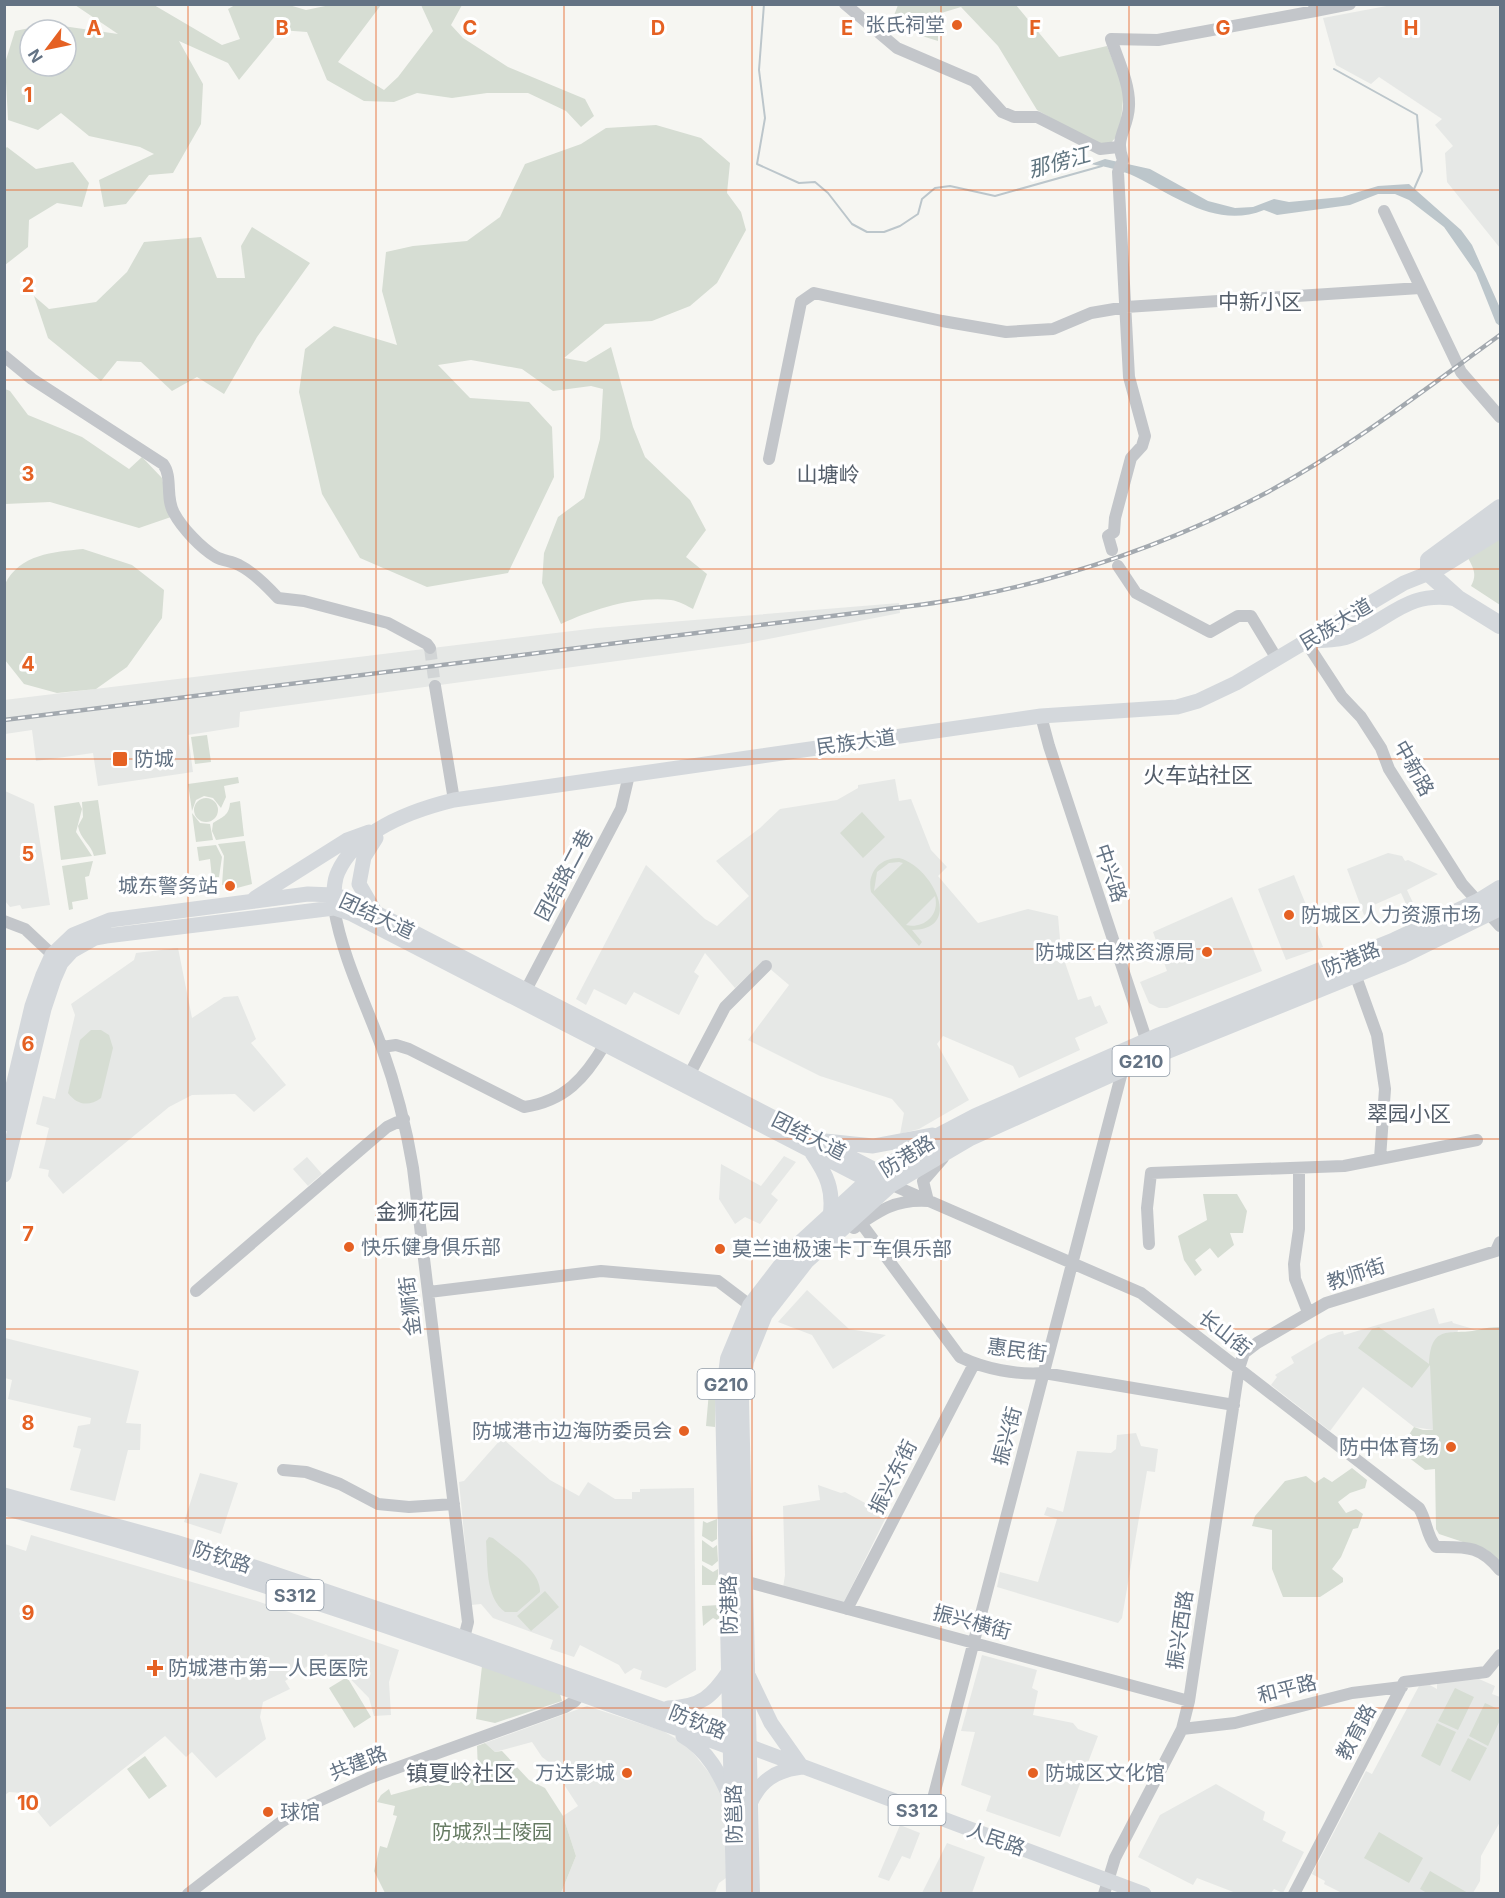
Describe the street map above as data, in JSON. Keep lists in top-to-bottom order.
{
  "streets": {
    "highway": ["防港路", "G210", "防邕路"],
    "main road": [
      "民族大道",
      "团结大道",
      "防钦路",
      "S312",
      "人民路"
    ],
    "street": [
      "中新路",
      "中兴路",
      "团结路二巷",
      "教师街",
      "金狮街",
      "长山街",
      "惠民街",
      "振兴街",
      "振兴东街",
      "振兴横街",
      "振兴西路",
      "和平路",
      "教育路",
      "共建路"
    ]
  },
  "crossings": [
    ["民族大道", "中新路"],
    ["民族大道", "中兴路"],
    ["民族大道", "团结路二巷"],
    ["民族大道", "团结大道"],
    ["民族大道", "金狮街"],
    ["中新路", "防港路"],
    ["中兴路", "防港路"],
    ["团结路二巷", "团结大道"],
    ["团结大道", "防港路"],
    ["团结大道", "金狮街"],
    ["团结大道", "长山街"],
    ["防港路", "长山街"],
    ["防港路", "振兴街"],
    ["防港路", "防钦路"],
    ["防港路", "振兴横街"],
    ["防港路", "防邕路"],
    ["防港路", "人民路"],
    ["教师街", "长山街"],
    ["教师街", "振兴西路"],
    ["金狮街", "防钦路"],
    ["长山街", "振兴街"],
    ["长山街", "振兴西路"],
    ["惠民街", "振兴街"],
    ["惠民街", "振兴东街"],
    ["惠民街", "振兴西路"],
    ["振兴街", "振兴横街"],
    ["振兴街", "人民路"],
    ["振兴东街", "振兴横街"],
    ["防钦路", "共建路"],
    ["防钦路", "防邕路"],
    ["防钦路", "人民路"],
    ["振兴横街", "振兴西路"],
    ["振兴西路", "和平路"],
    ["振兴西路", "人民路"],
    ["和平路", "教育路"],
    ["防邕路", "人民路"]
  ],
  "districts": [
    "中新小区",
    "山塘岭",
    "火车站社区",
    "翠园小区",
    "金狮花园",
    "镇夏岭社区"
  ],
  "water": ["那傍江"],
  "parks": ["防城烈士陵园"],
  "places": {
    "other": [
      "张氏祠堂",
      "城东警务站",
      "防城区人力资源市场",
      "防城区自然资源局",
      "快乐健身俱乐部",
      "莫兰迪极速卡丁车俱乐部",
      "防城港市边海防委员会",
      "防中体育场",
      "万达影城",
      "防城区文化馆",
      "球馆"
    ],
    "transit": ["防城"],
    "health": ["防城港市第一人民医院"]
  },
  "north": "bottom left",
  "grid": {
    "columns": [
      "A",
      "B",
      "C",
      "D",
      "E",
      "F",
      "G",
      "H"
    ],
    "rows": [
      "1",
      "2",
      "3",
      "4",
      "5",
      "6",
      "7",
      "8",
      "9",
      "10"
    ]
  }
}
